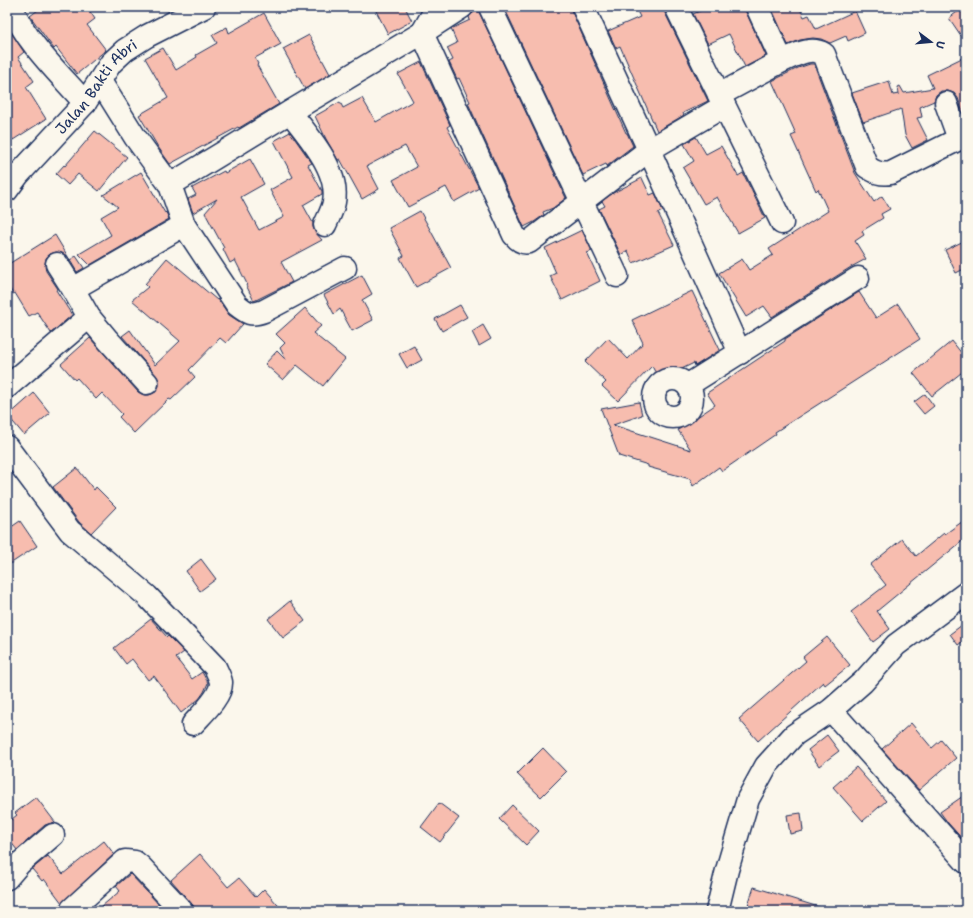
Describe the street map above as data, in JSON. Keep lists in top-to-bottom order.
{
  "streets": {
    "street": ["Jalan Bakti Abri"]
  },
  "north": "right"
}
